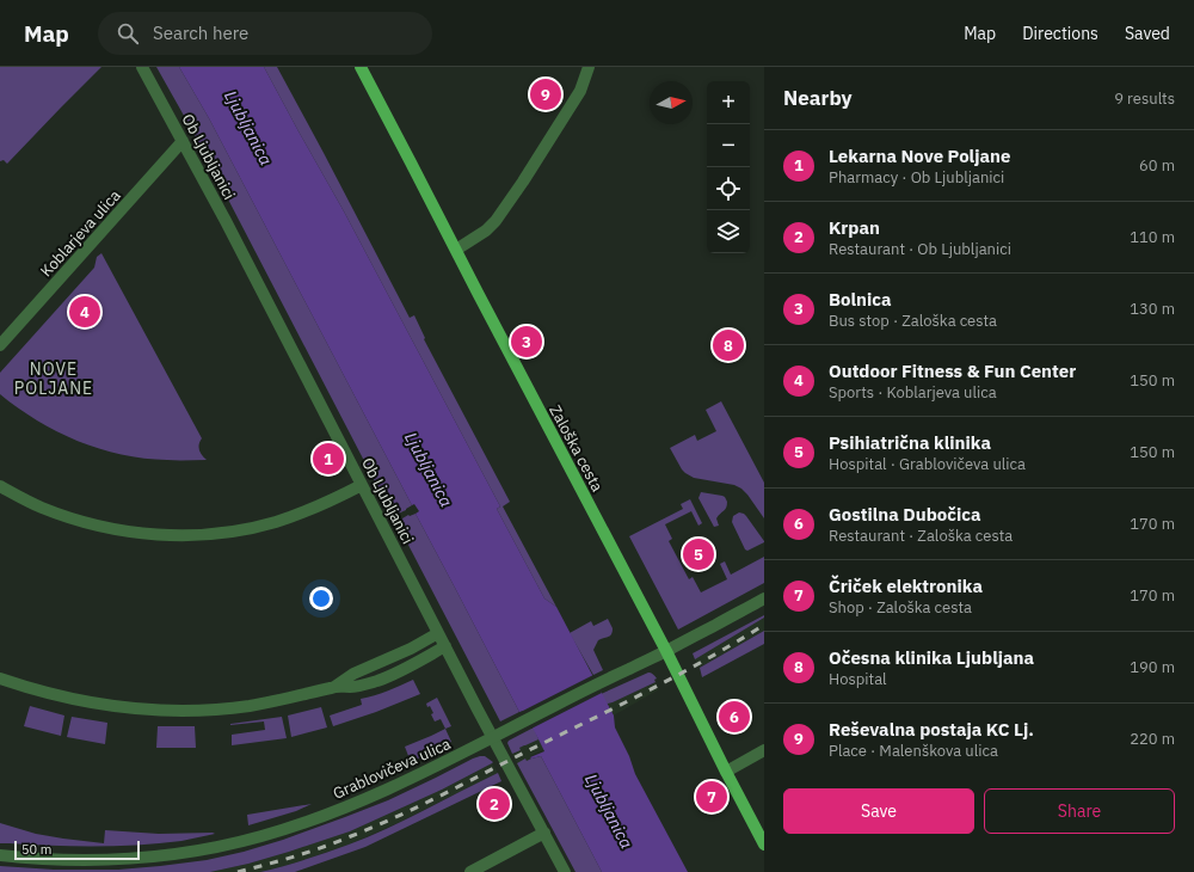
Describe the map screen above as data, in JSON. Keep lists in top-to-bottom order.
{
  "streets": {
    "main road": ["Zaloška cesta"],
    "street": ["Ob Ljubljanici", "Koblarjeva ulica", "Grablovičeva ulica"]
  },
  "crossings": [
    ["Ob Ljubljanici", "Koblarjeva ulica"],
    ["Ob Ljubljanici", "Grablovičeva ulica"],
    ["Zaloška cesta", "Grablovičeva ulica"]
  ],
  "districts": ["NOVE POLJANE"],
  "water": ["Ljubljanica"],
  "scale_bar": "50 m",
  "north": "right",
  "page": {
    "header": "Map",
    "search": "Search here",
    "nav": ["Map", "Directions", "Saved"],
    "heading": ["Nearby", "9 results"],
    "pins": [
      "9",
      "4",
      "3",
      "8",
      "1",
      "5",
      "6",
      "7",
      "2"
    ],
    "map_buttons": ["+", "−"],
    "list": [
      {
        "mark": "1",
        "name": "Lekarna Nove Poljane",
        "note": "Pharmacy · Ob Ljubljanici",
        "value": "60 m"
      },
      {
        "mark": "2",
        "name": "Krpan",
        "note": "Restaurant · Ob Ljubljanici",
        "value": "110 m"
      },
      {
        "mark": "3",
        "name": "Bolnica",
        "note": "Bus stop · Zaloška cesta",
        "value": "130 m"
      },
      {
        "mark": "4",
        "name": "Outdoor Fitness & Fun Center",
        "note": "Sports · Koblarjeva ulica",
        "value": "150 m"
      },
      {
        "mark": "5",
        "name": "Psihiatrična klinika",
        "note": "Hospital · Grablovičeva ulica",
        "value": "150 m"
      },
      {
        "mark": "6",
        "name": "Gostilna Dubočica",
        "note": "Restaurant · Zaloška cesta",
        "value": "170 m"
      },
      {
        "mark": "7",
        "name": "Čriček elektronika",
        "note": "Shop · Zaloška cesta",
        "value": "170 m"
      },
      {
        "mark": "8",
        "name": "Očesna klinika Ljubljana",
        "note": "Hospital",
        "value": "190 m"
      },
      {
        "mark": "9",
        "name": "Reševalna postaja KC Lj.",
        "note": "Place · Malenškova ulica",
        "value": "220 m"
      }
    ],
    "buttons": ["Save", "Share"],
    "scale": "50 m"
  }
}
